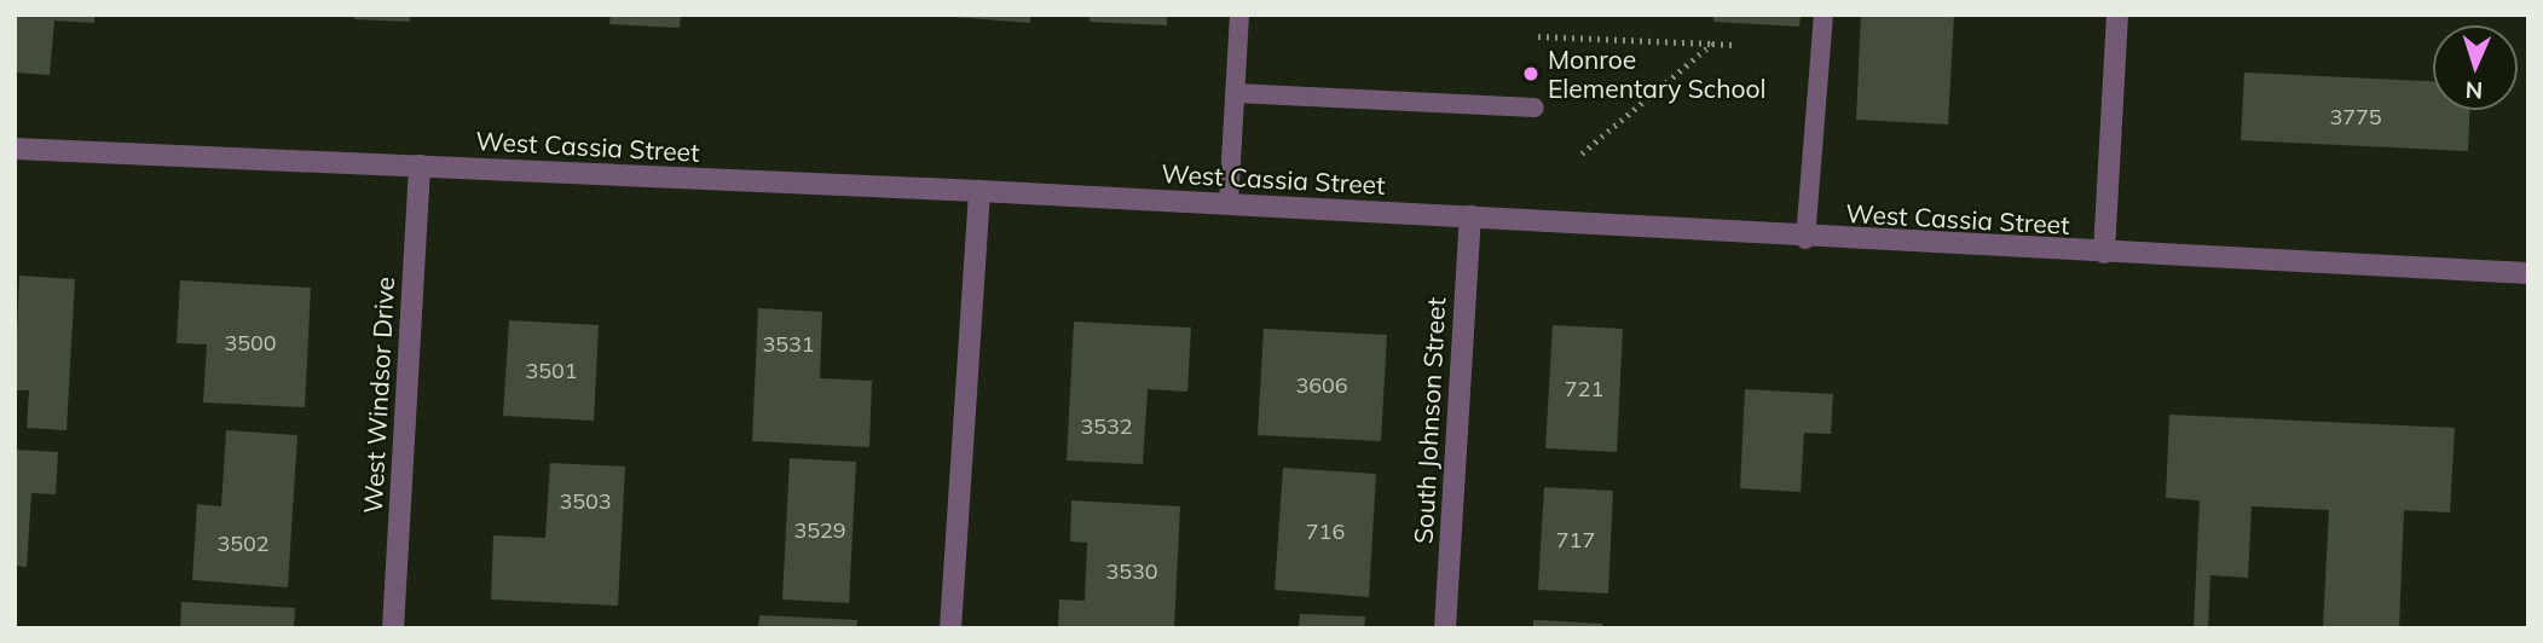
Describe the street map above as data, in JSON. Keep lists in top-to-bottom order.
{
  "streets": {
    "street": ["West Cassia Street", "West Windsor Drive", "South Johnson Street"]
  },
  "crossings": [
    ["West Cassia Street", "West Windsor Drive"],
    ["West Cassia Street", "South Johnson Street"]
  ],
  "places": ["Monroe Elementary School"],
  "house_numbers": [
    "3775",
    "3500",
    "3531",
    "3501",
    "3606",
    "721",
    "3532",
    "3503",
    "3529",
    "716",
    "717",
    "3502",
    "3530"
  ],
  "north": "bottom"
}
